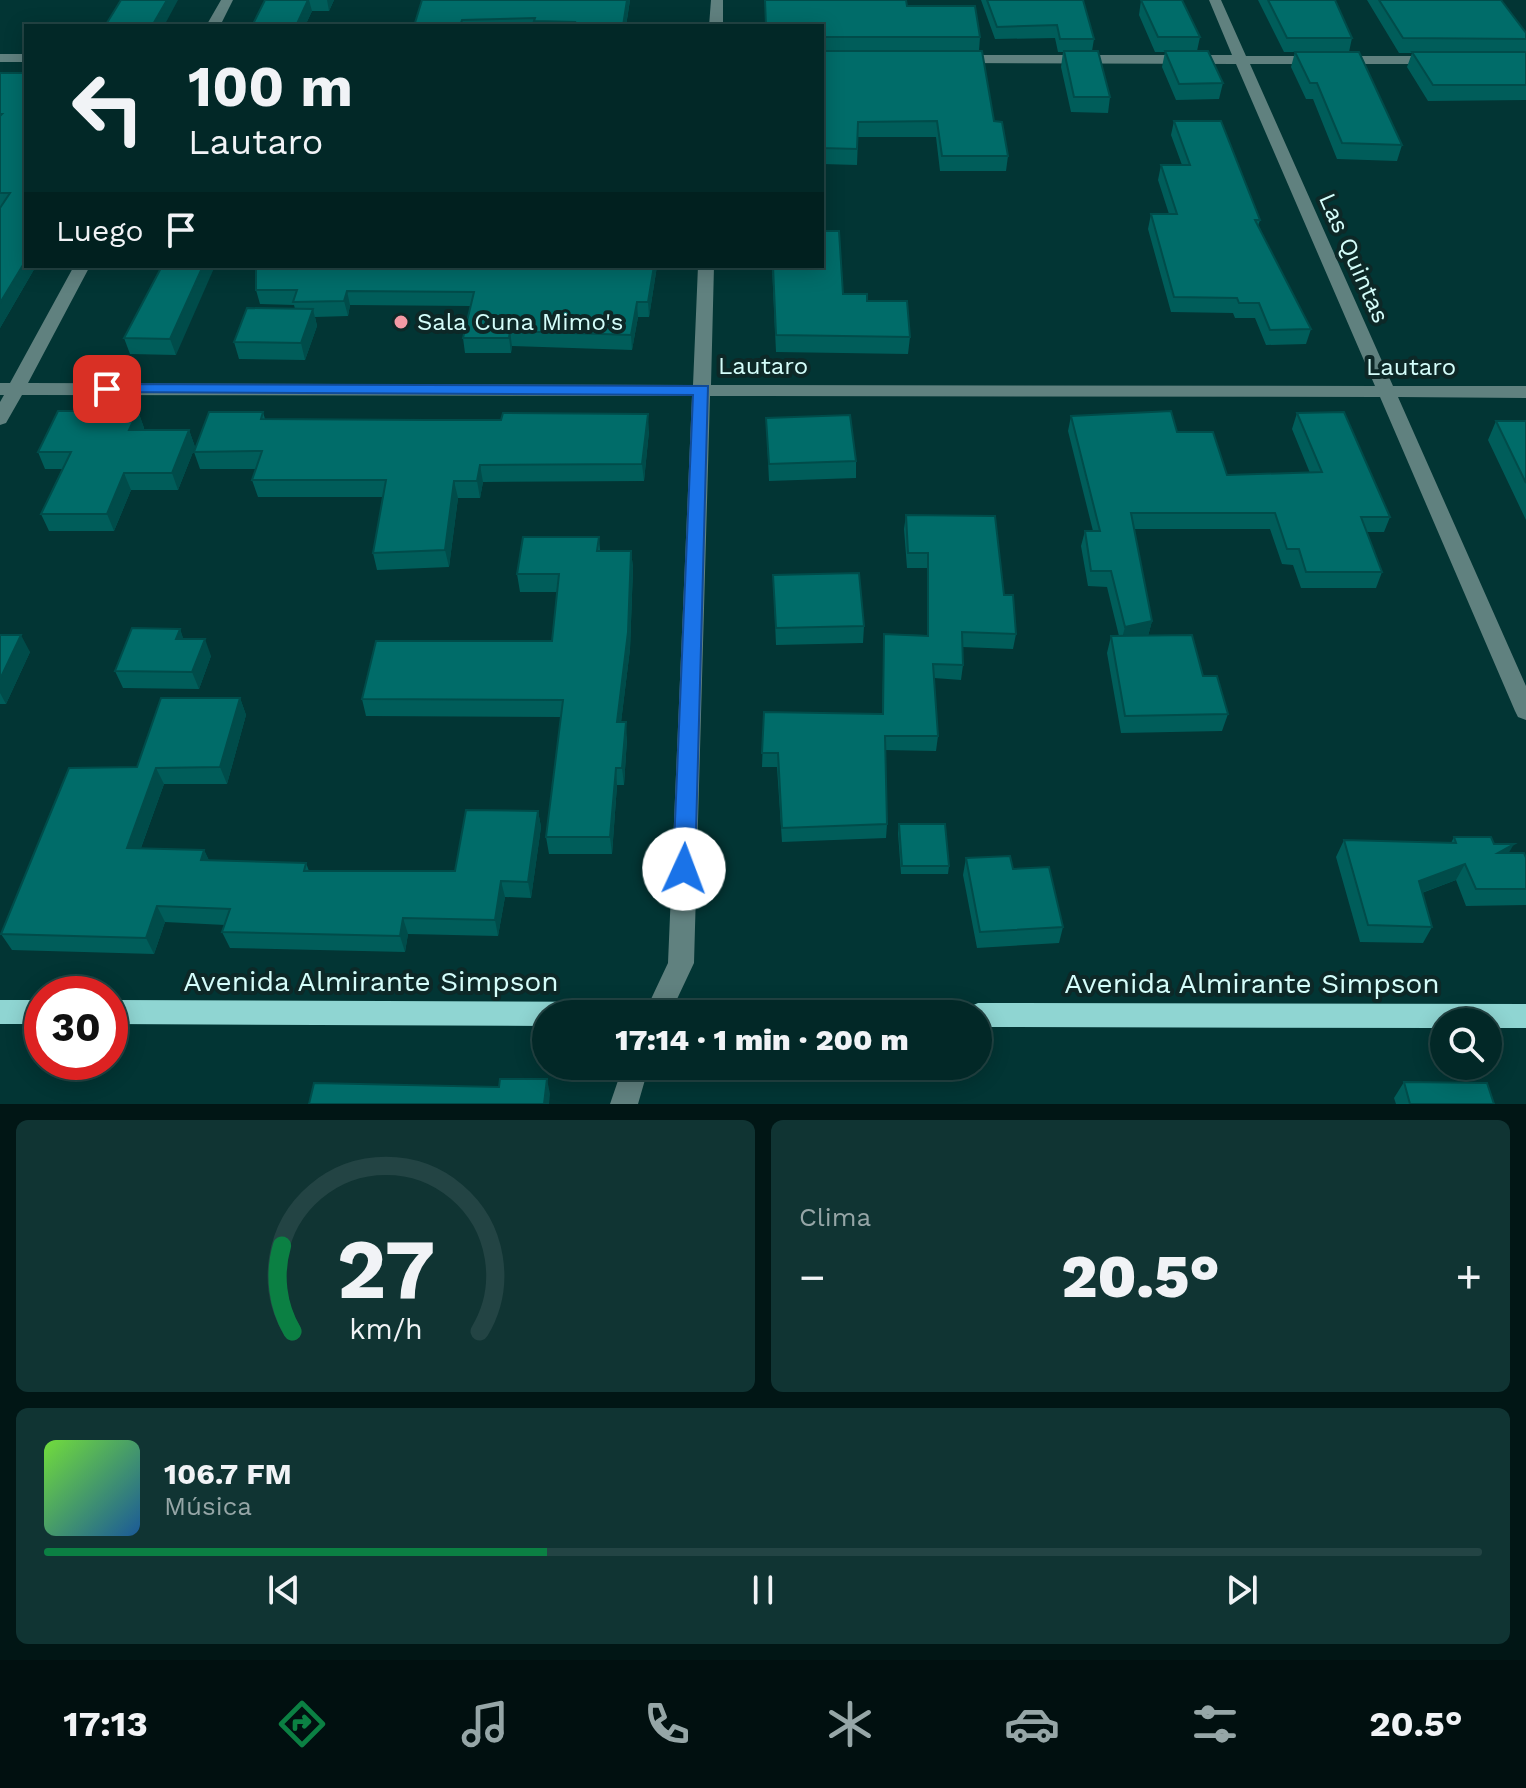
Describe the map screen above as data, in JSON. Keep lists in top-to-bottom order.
{
  "streets": {
    "main road": ["Avenida Almirante Simpson"],
    "street": ["Las Quintas", "Lautaro"]
  },
  "crossings": [
    ["Las Quintas", "Lautaro"]
  ],
  "places": ["Sala Cuna Mimo's"],
  "page": {
    "turn": ["100 m", "Lautaro"],
    "then": "Luego",
    "limit": "30",
    "trip": "17:14 · 1 min · 200 m",
    "tile": "Clima",
    "heat": ["−", "20.5°", "+"],
    "song": ["106.7 FM", "Música"],
    "tabs": ["17:13", "20.5°"],
    "gauge": ["27", "km/h"]
  }
}
